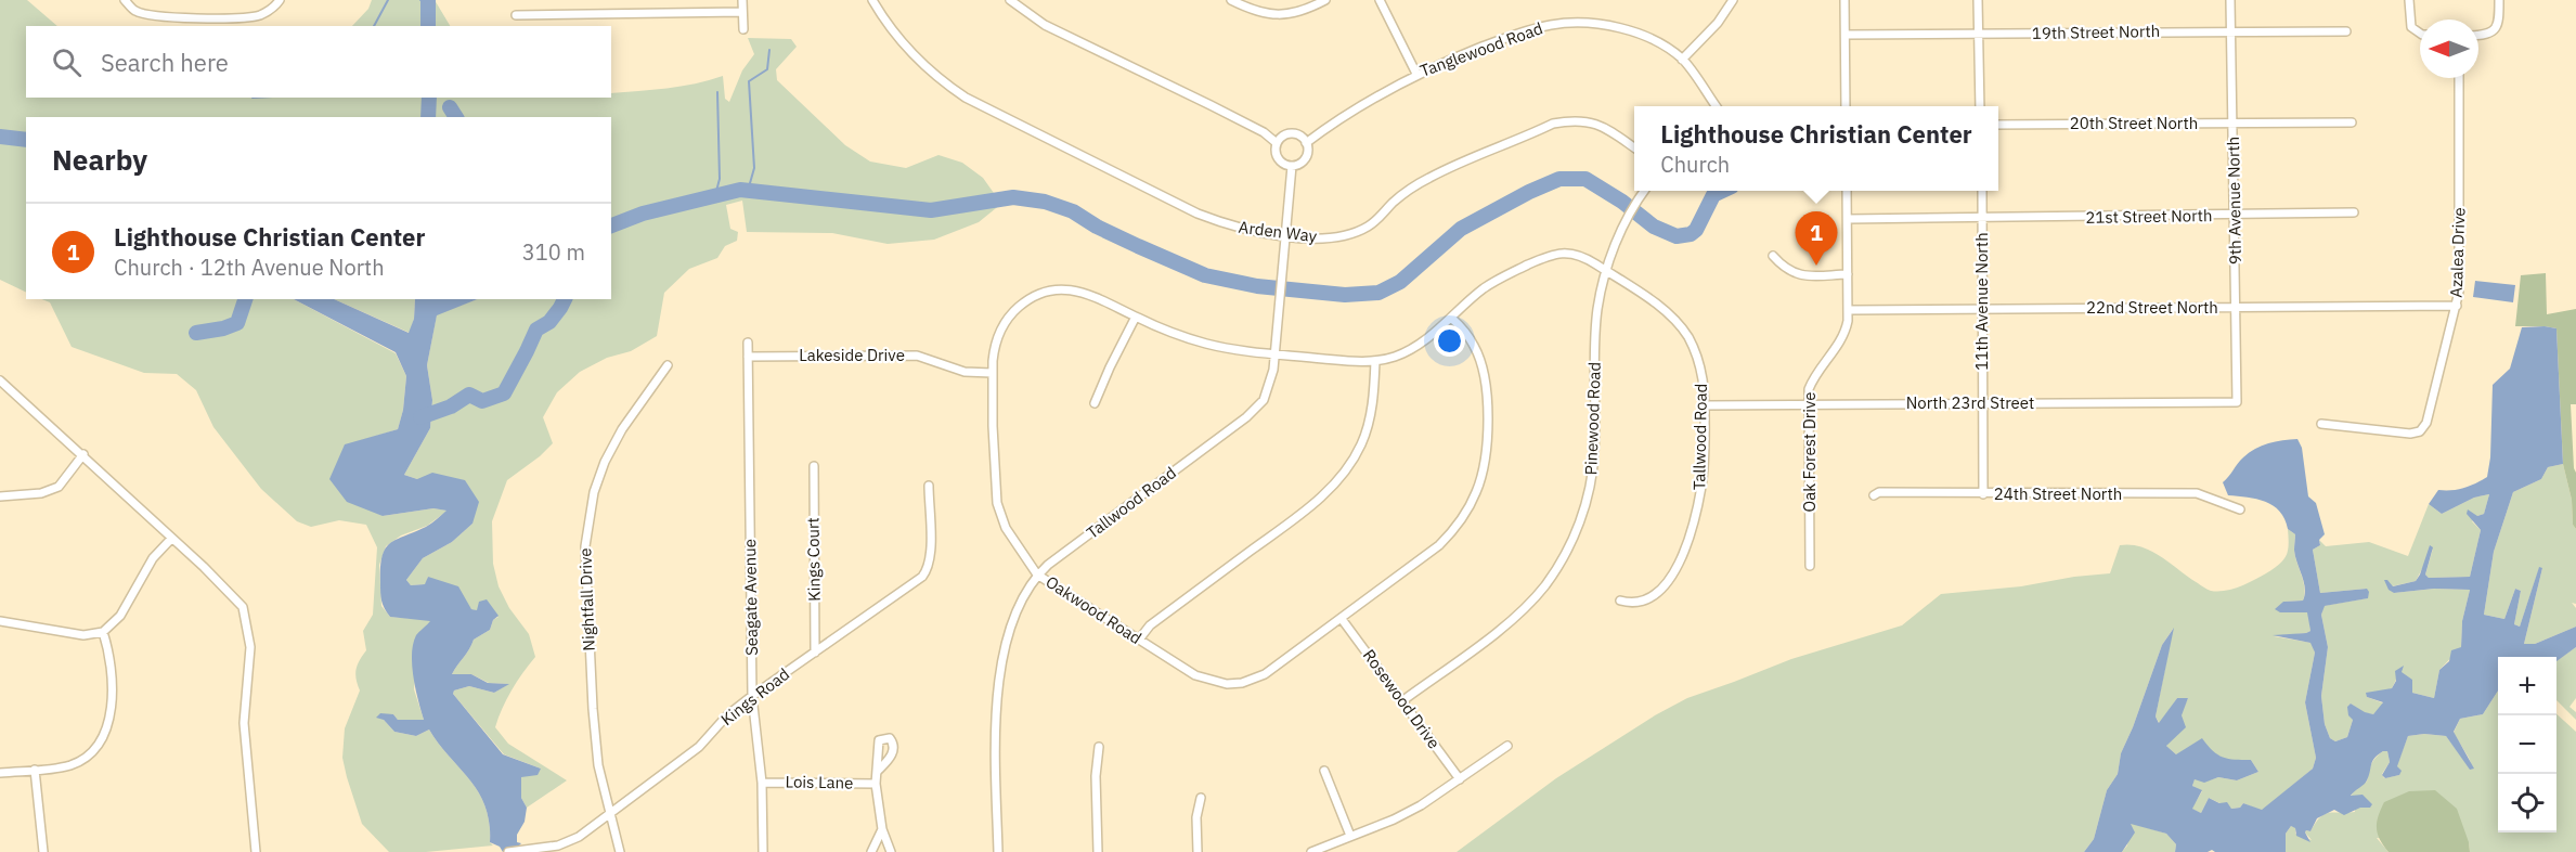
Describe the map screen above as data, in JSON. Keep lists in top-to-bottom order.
{
  "streets": {
    "street": [
      "19th Street North",
      "Tanglewood Road",
      "20th Street North",
      "9th Avenue North",
      "21st Street North",
      "Arden Way",
      "Azalea Drive",
      "11th Avenue North",
      "22nd Street North",
      "Lakeside Drive",
      "North 23rd Street",
      "Pinewood Road",
      "Tallwood Road",
      "Oak Forest Drive",
      "24th Street North",
      "Kings Court",
      "Seagate Avenue",
      "Nightfall Drive",
      "Oakwood Road",
      "Kings Road",
      "Rosewood Drive",
      "Lois Lane"
    ]
  },
  "crossings": [
    ["19th Street North", "9th Avenue North"],
    ["Tanglewood Road", "Tallwood Road"],
    ["20th Street North", "9th Avenue North"],
    ["9th Avenue North", "21st Street North"],
    ["9th Avenue North", "22nd Street North"],
    ["9th Avenue North", "North 23rd Street"],
    ["21st Street North", "11th Avenue North"],
    ["21st Street North", "Oak Forest Drive"],
    ["Arden Way", "Tallwood Road"],
    ["Azalea Drive", "22nd Street North"],
    ["11th Avenue North", "22nd Street North"],
    ["11th Avenue North", "North 23rd Street"],
    ["11th Avenue North", "24th Street North"],
    ["22nd Street North", "Oak Forest Drive"],
    ["Lakeside Drive", "Seagate Avenue"],
    ["Lakeside Drive", "Oakwood Road"],
    ["North 23rd Street", "Tallwood Road"],
    ["North 23rd Street", "Oak Forest Drive"],
    ["Pinewood Road", "Tallwood Road"],
    ["Pinewood Road", "Oakwood Road"],
    ["Pinewood Road", "Rosewood Drive"],
    ["Tallwood Road", "Oakwood Road"],
    ["Kings Court", "Kings Road"],
    ["Seagate Avenue", "Kings Road"],
    ["Seagate Avenue", "Lois Lane"],
    ["Nightfall Drive", "Kings Road"],
    ["Oakwood Road", "Rosewood Drive"]
  ],
  "north": "left",
  "page": {
    "search": "Search here",
    "popup": ["Lighthouse Christian Center", "Church"],
    "heading": "Nearby",
    "list": [
      {
        "mark": "1",
        "name": "Lighthouse Christian Center",
        "note": "Church · 12th Avenue North",
        "value": "310 m"
      }
    ],
    "pins": "1",
    "map_buttons": ["+", "−"]
  }
}
